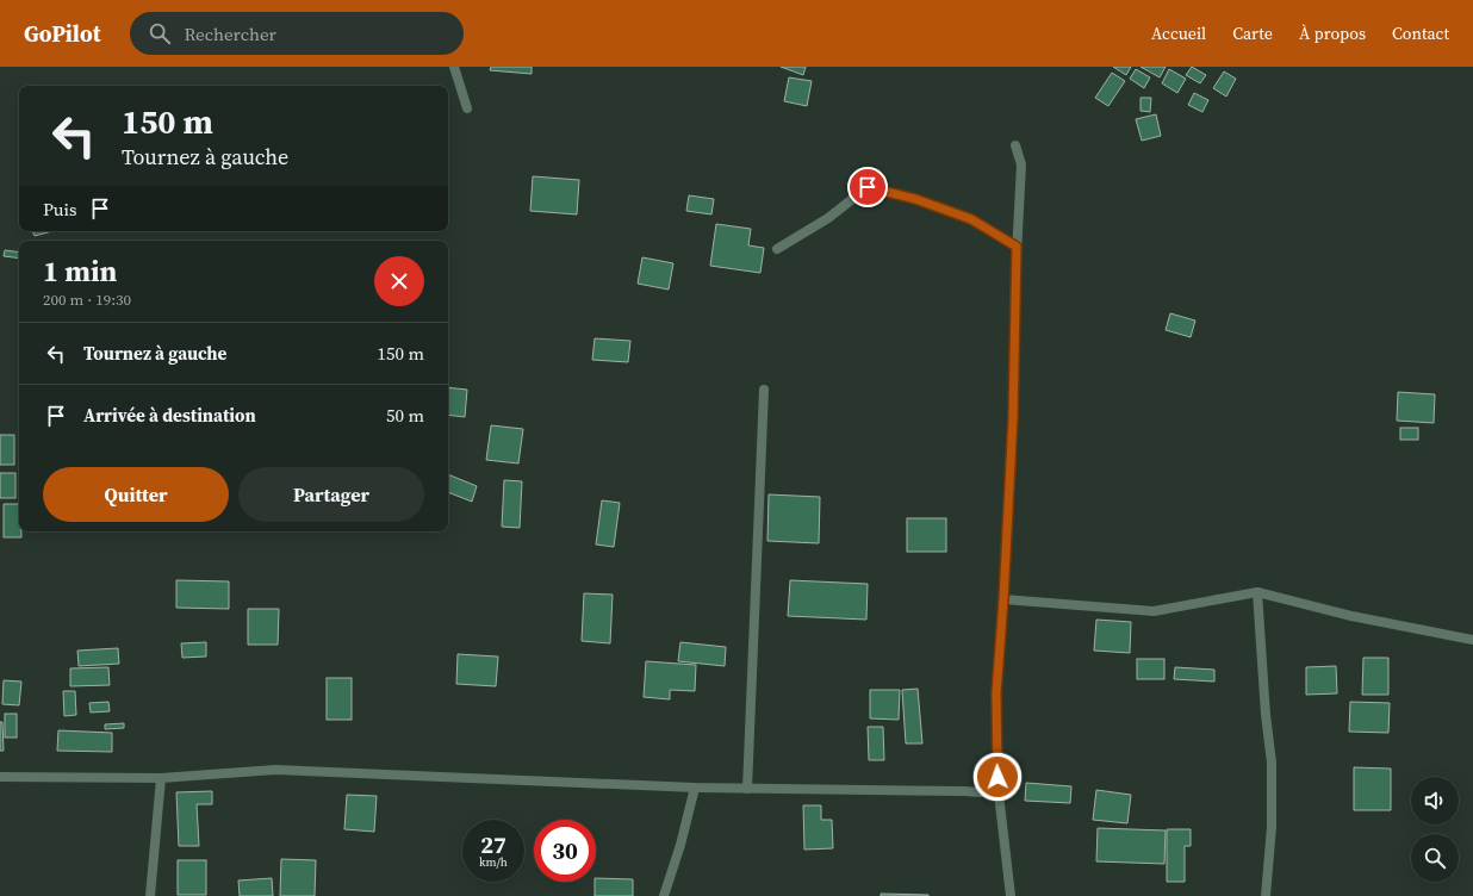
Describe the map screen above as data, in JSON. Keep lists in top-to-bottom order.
{
  "page": {
    "header": "GoPilot",
    "search": "Rechercher",
    "nav": [
      "Accueil",
      "Carte",
      "À propos",
      "Contact"
    ],
    "turn": ["150 m", "Tournez à gauche"],
    "then": "Puis",
    "heading": ["1 min", "200 m · 19:30"],
    "list": [
      {
        "name": "Tournez à gauche",
        "value": "150 m"
      },
      {
        "name": "Arrivée à destination",
        "value": "50 m"
      }
    ],
    "buttons": ["Quitter", "Partager"],
    "speed": "27 km/h",
    "limit": "30"
  }
}
